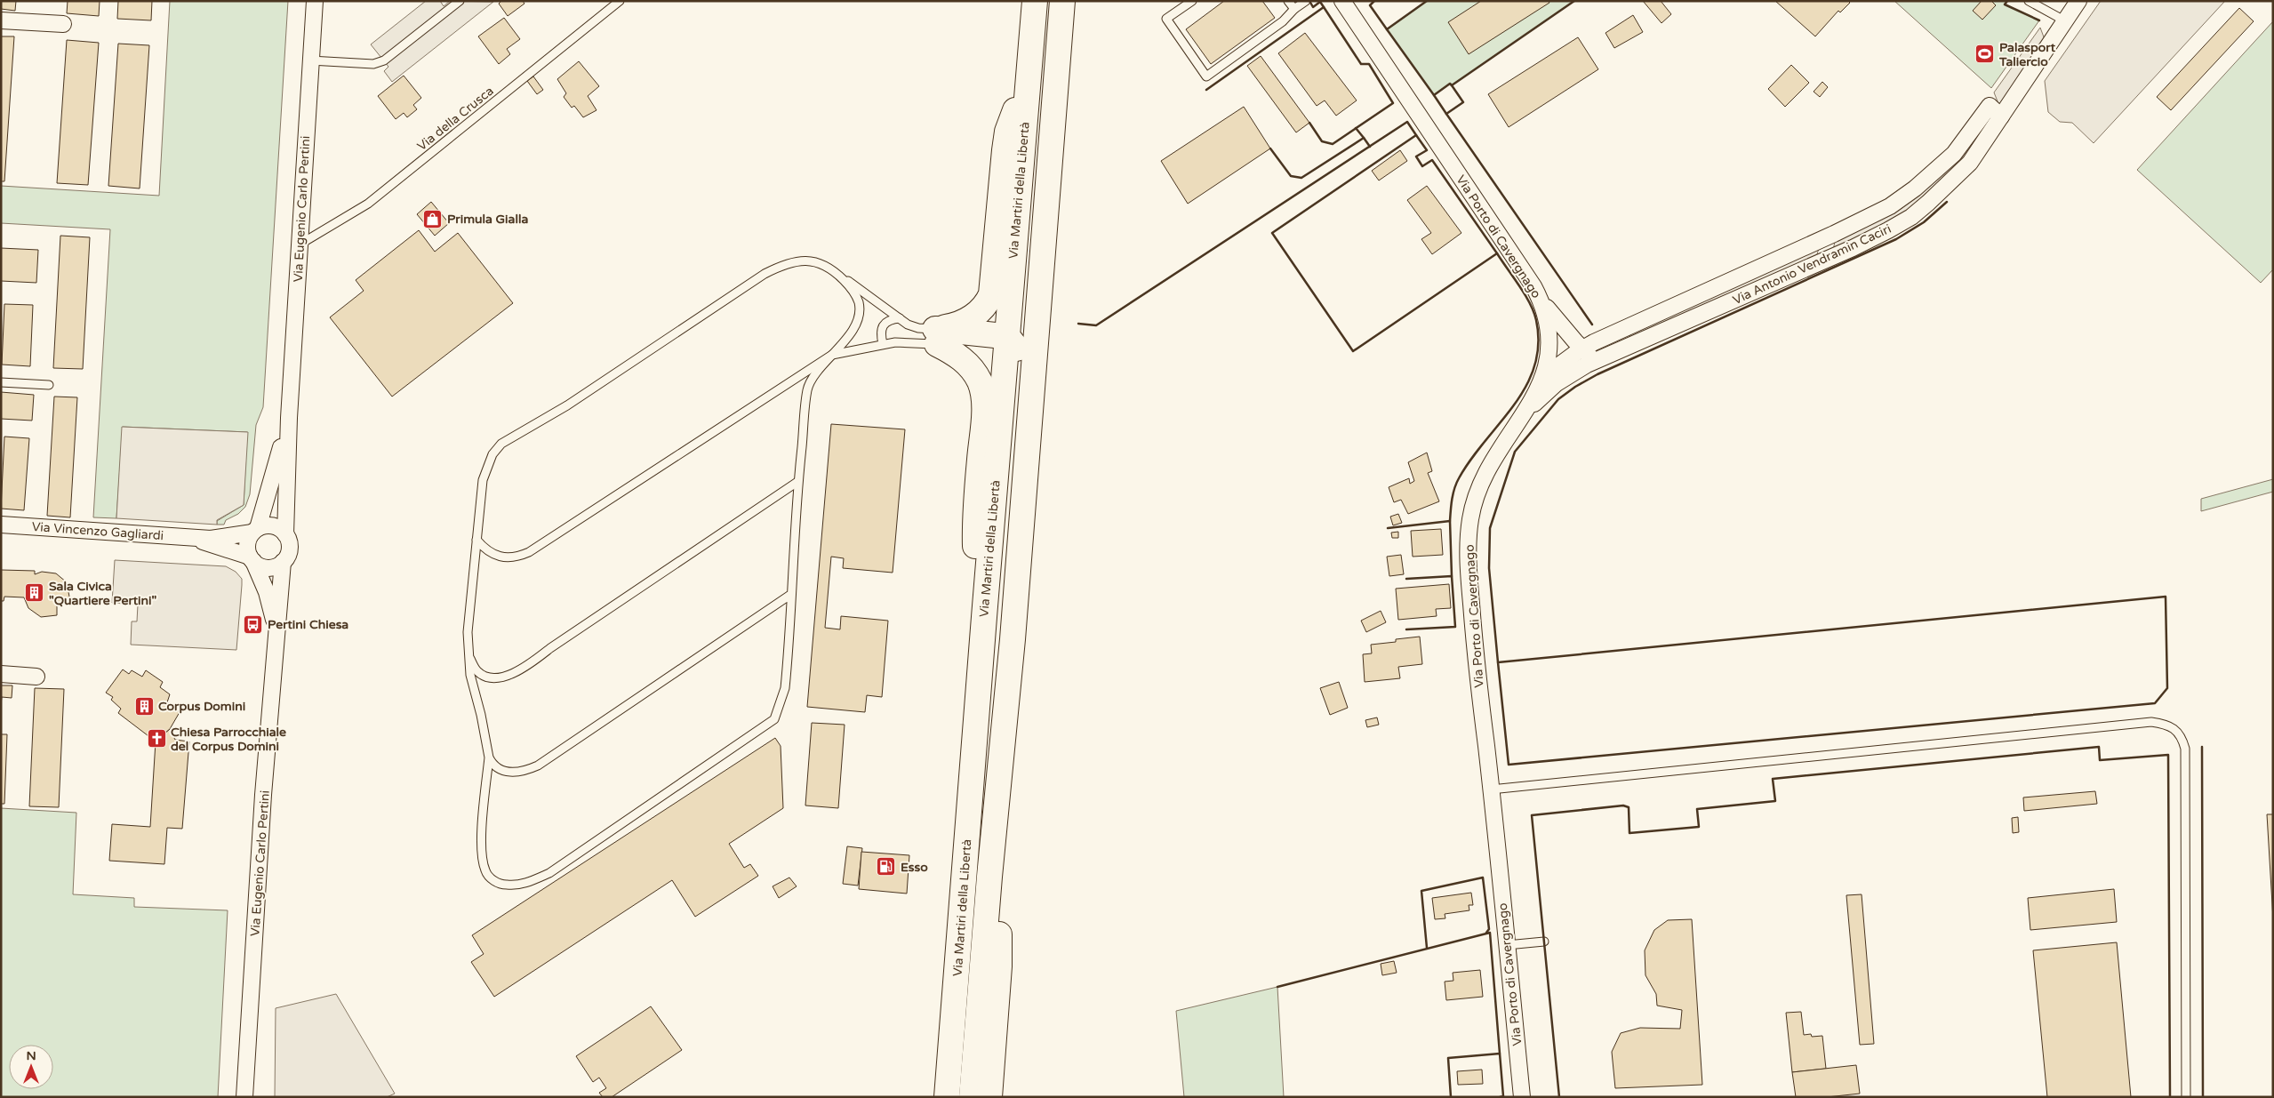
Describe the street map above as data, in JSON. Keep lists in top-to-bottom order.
{
  "streets": {
    "main road": ["Via Martiri della Libertà"],
    "street": [
      "Via Eugenio Carlo Pertini",
      "Via Porto di Cavergnago",
      "Via Antonio Vendramin Caciri",
      "Via Vincenzo Gagliardi"
    ],
    "lane": ["Via della Crusca"]
  },
  "crossings": [
    ["Via della Crusca", "Via Eugenio Carlo Pertini"],
    ["Via Eugenio Carlo Pertini", "Via Vincenzo Gagliardi"],
    ["Via Porto di Cavergnago", "Via Antonio Vendramin Caciri"]
  ],
  "places": {
    "sports": ["Palasport Taliercio"],
    "shop": ["Primula Gialla"],
    "building": ["Sala Civica \"Quartiere Pertini\"", "Corpus Domini"],
    "bus stop": ["Pertini Chiesa"],
    "church": ["Chiesa Parrocchiale del Corpus Domini"],
    "fuel station": ["Esso"]
  },
  "north": "top"
}
